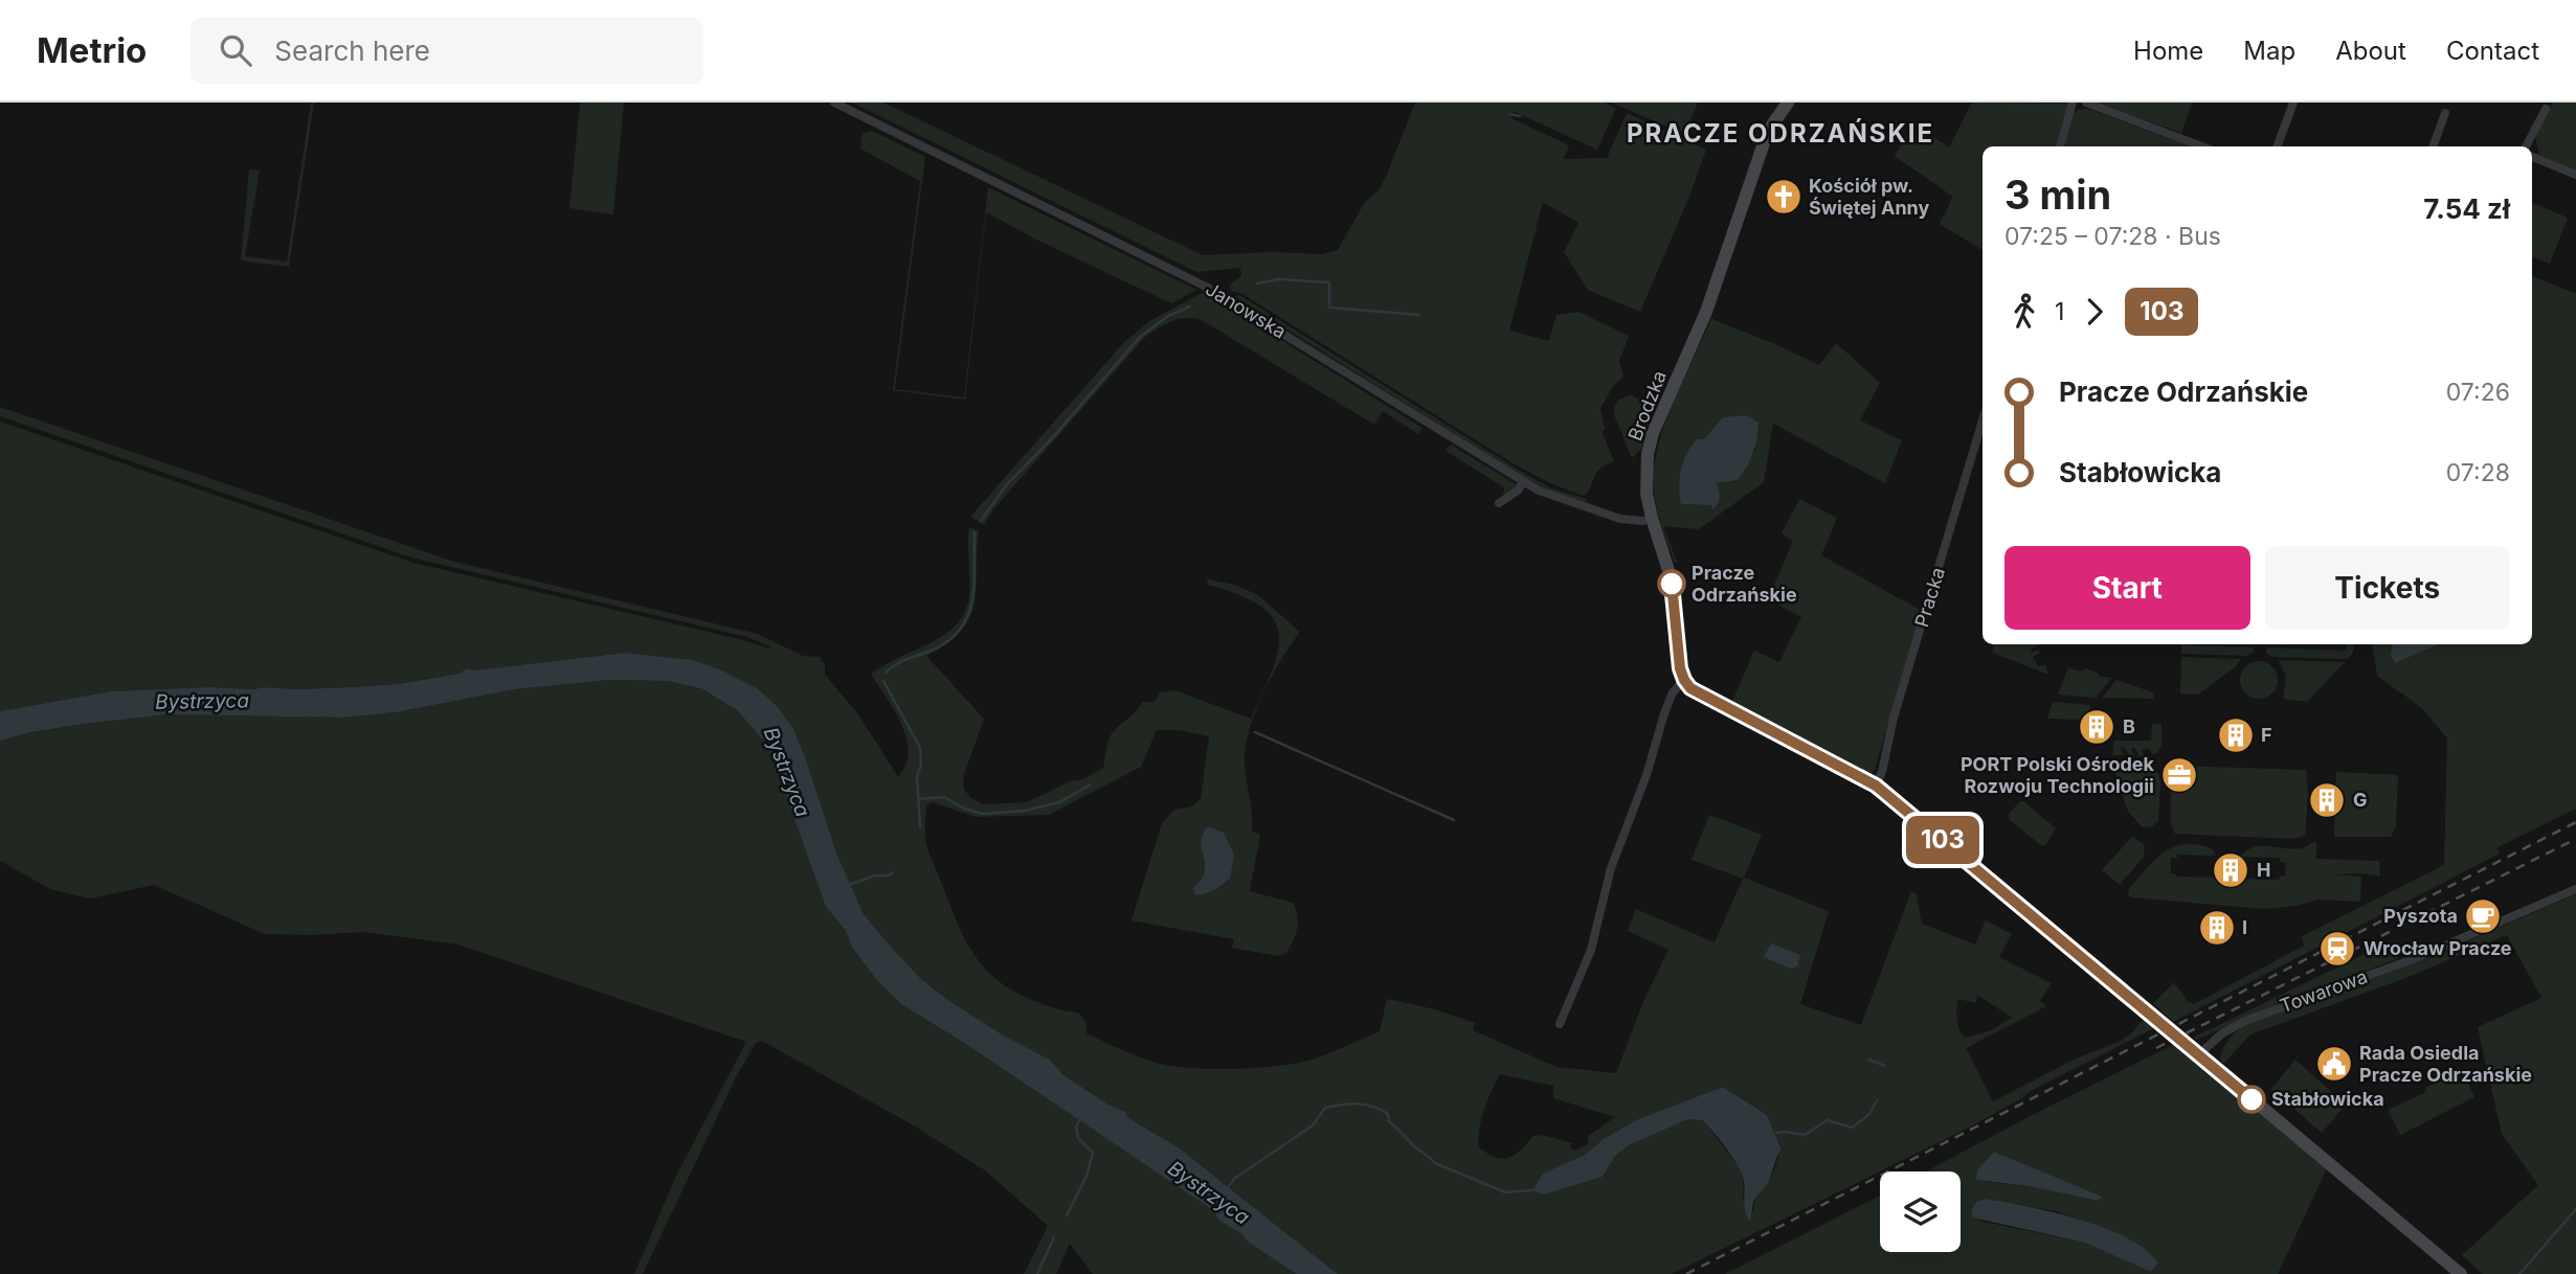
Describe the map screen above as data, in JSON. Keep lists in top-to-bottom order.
{
  "streets": {
    "street": [
      "Janowska",
      "Brodzka",
      "Pracka",
      "Towarowa"
    ]
  },
  "crossings": [
    ["Janowska", "Brodzka"]
  ],
  "districts": ["PRACZE ODRZAŃSKIE"],
  "water": ["Bystrzyca"],
  "places": {
    "church": ["Kościół pw. Świętej Anny"],
    "other": ["Pracze Odrzańskie", "Stabłowicka"],
    "building": [
      "B",
      "F",
      "G",
      "H",
      "I"
    ],
    "office": ["PORT Polski Ośrodek Rozwoju Technologii"],
    "cafe": ["Pyszota"],
    "station": ["Wrocław Pracze"],
    "public building": ["Rada Osiedla Pracze Odrzańskie"]
  },
  "lines": ["bus line 103"],
  "page": {
    "header": "Metrio",
    "search": "Search here",
    "nav": [
      "Home",
      "Map",
      "About",
      "Contact"
    ],
    "on_map": "103",
    "heading": ["3 min", "07:25 – 07:28 · Bus", "7.54 zł"],
    "legs": ["1", "103"],
    "list": [
      {
        "name": "Pracze Odrzańskie",
        "value": "07:26"
      },
      {
        "name": "Stabłowicka",
        "value": "07:28"
      }
    ],
    "buttons": ["Start", "Tickets"]
  }
}
